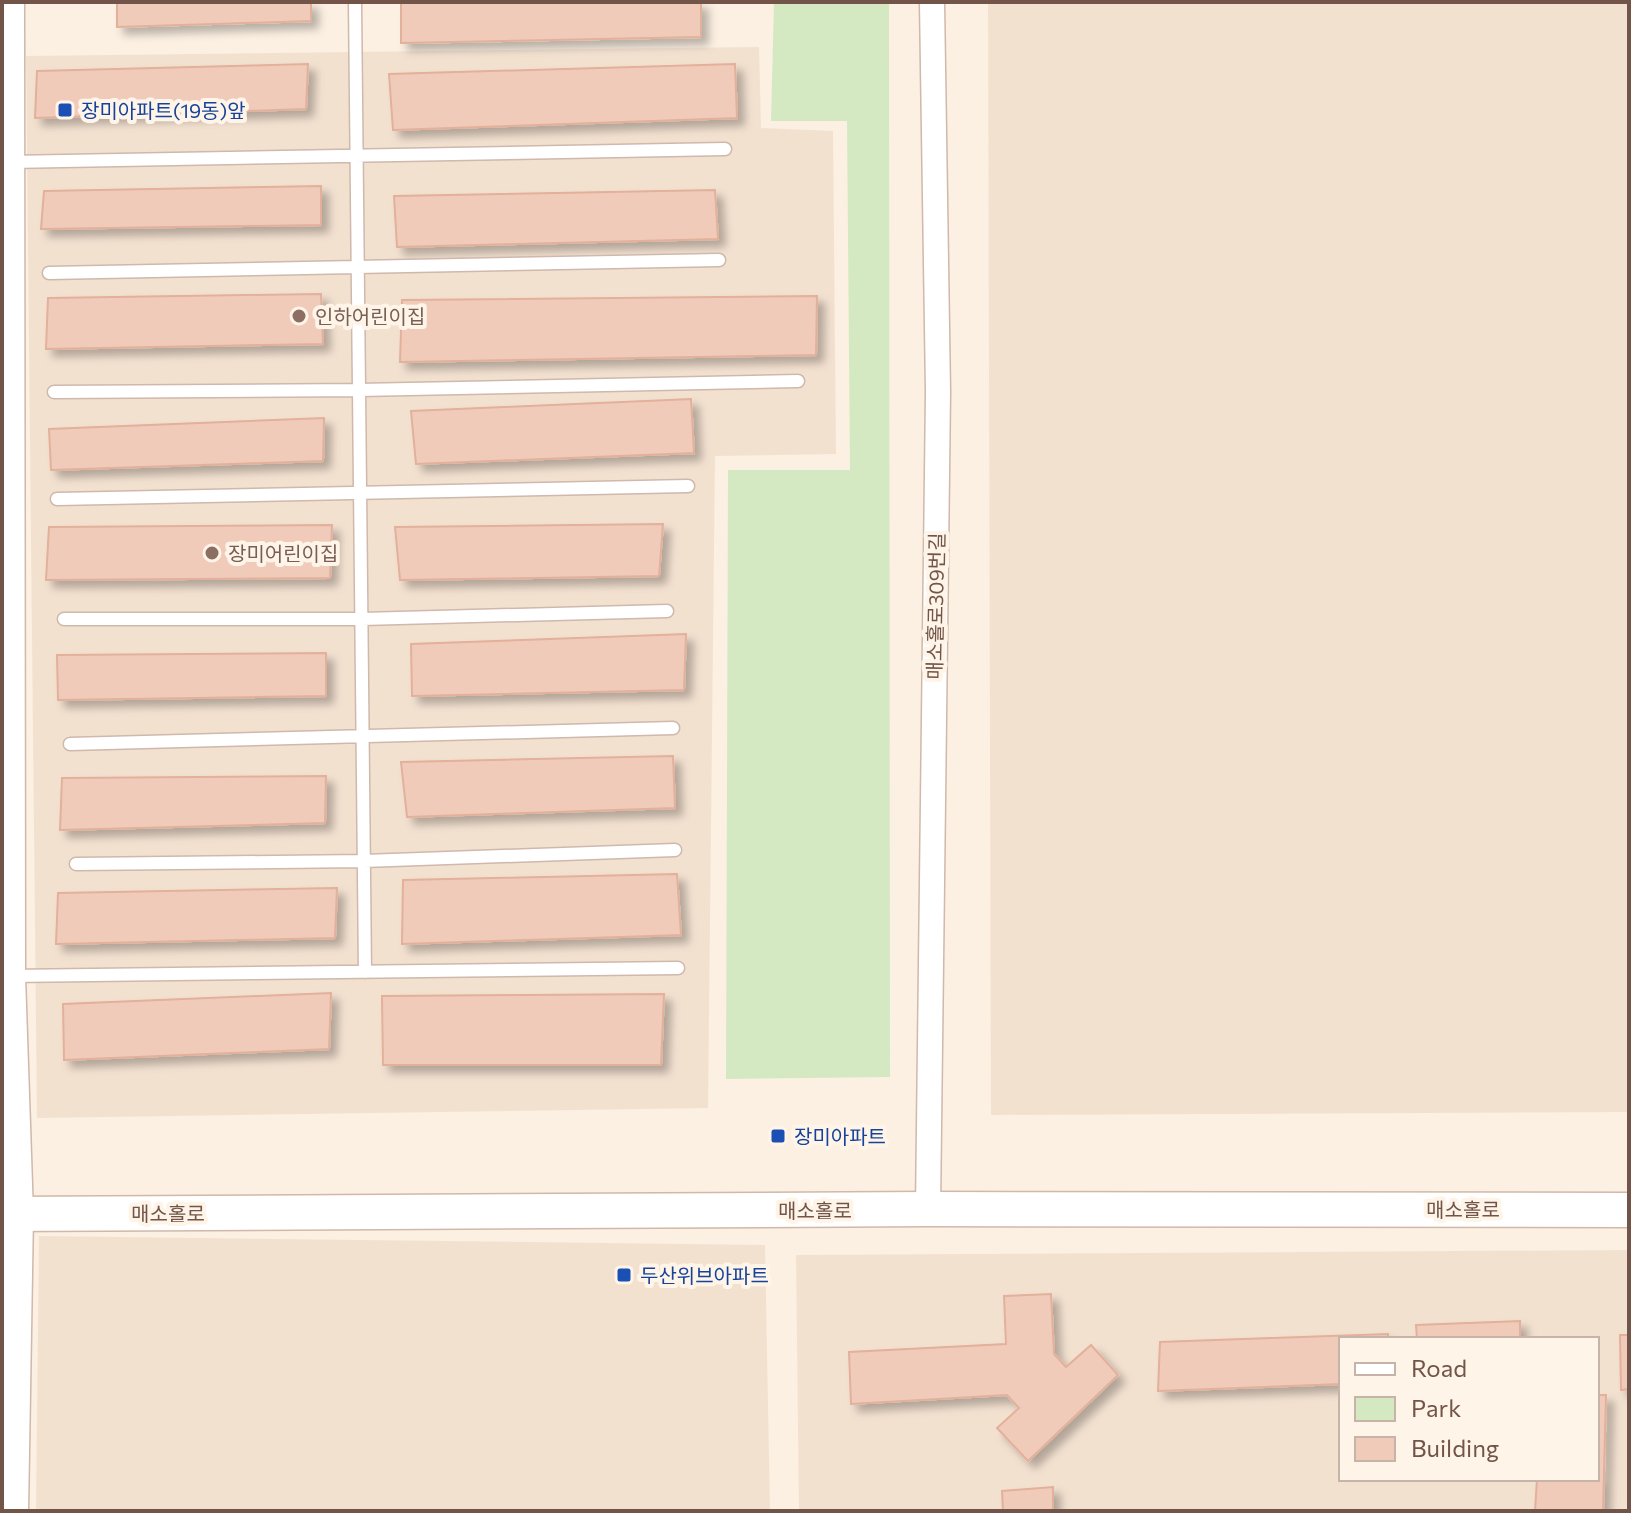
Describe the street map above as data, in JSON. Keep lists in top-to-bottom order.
{
  "streets": {
    "main road": ["매소홀로"],
    "street": ["매소홀로309번길"]
  },
  "crossings": [
    ["매소홀로309번길", "매소홀로"]
  ],
  "places": {
    "transit": ["장미아파트(19동)앞", "장미아파트", "두산위브아파트"],
    "other": ["인하어린이집", "장미어린이집"]
  },
  "legend": ["Road", "Park", "Building"]
}
